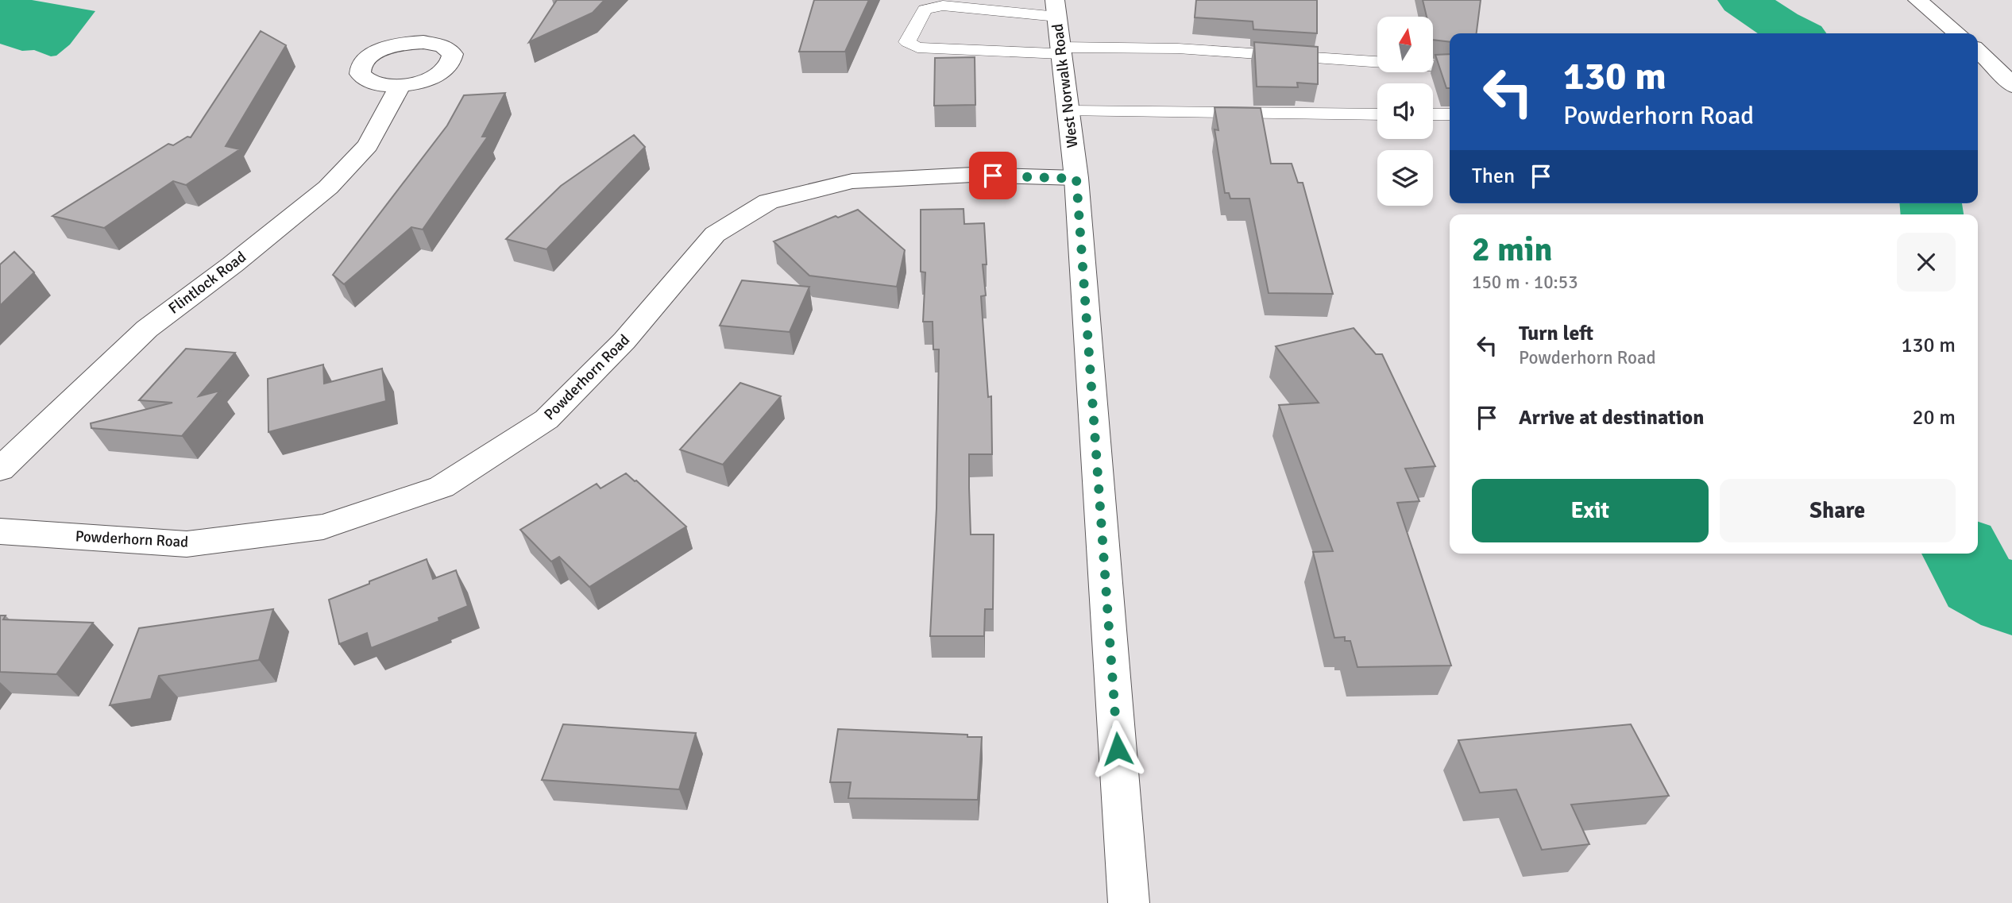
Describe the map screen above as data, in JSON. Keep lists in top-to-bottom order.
{
  "streets": {
    "street": ["West Norwalk Road", "Flintlock Road", "Powderhorn Road"]
  },
  "crossings": [
    ["West Norwalk Road", "Powderhorn Road"]
  ],
  "north": "top",
  "page": {
    "turn": ["130 m", "Powderhorn Road"],
    "then": "Then",
    "heading": ["2 min", "150 m · 10:53"],
    "list": [
      {
        "name": "Turn left",
        "note": "Powderhorn Road",
        "value": "130 m"
      },
      {
        "name": "Arrive at destination",
        "value": "20 m"
      }
    ],
    "buttons": ["Exit", "Share"]
  }
}
